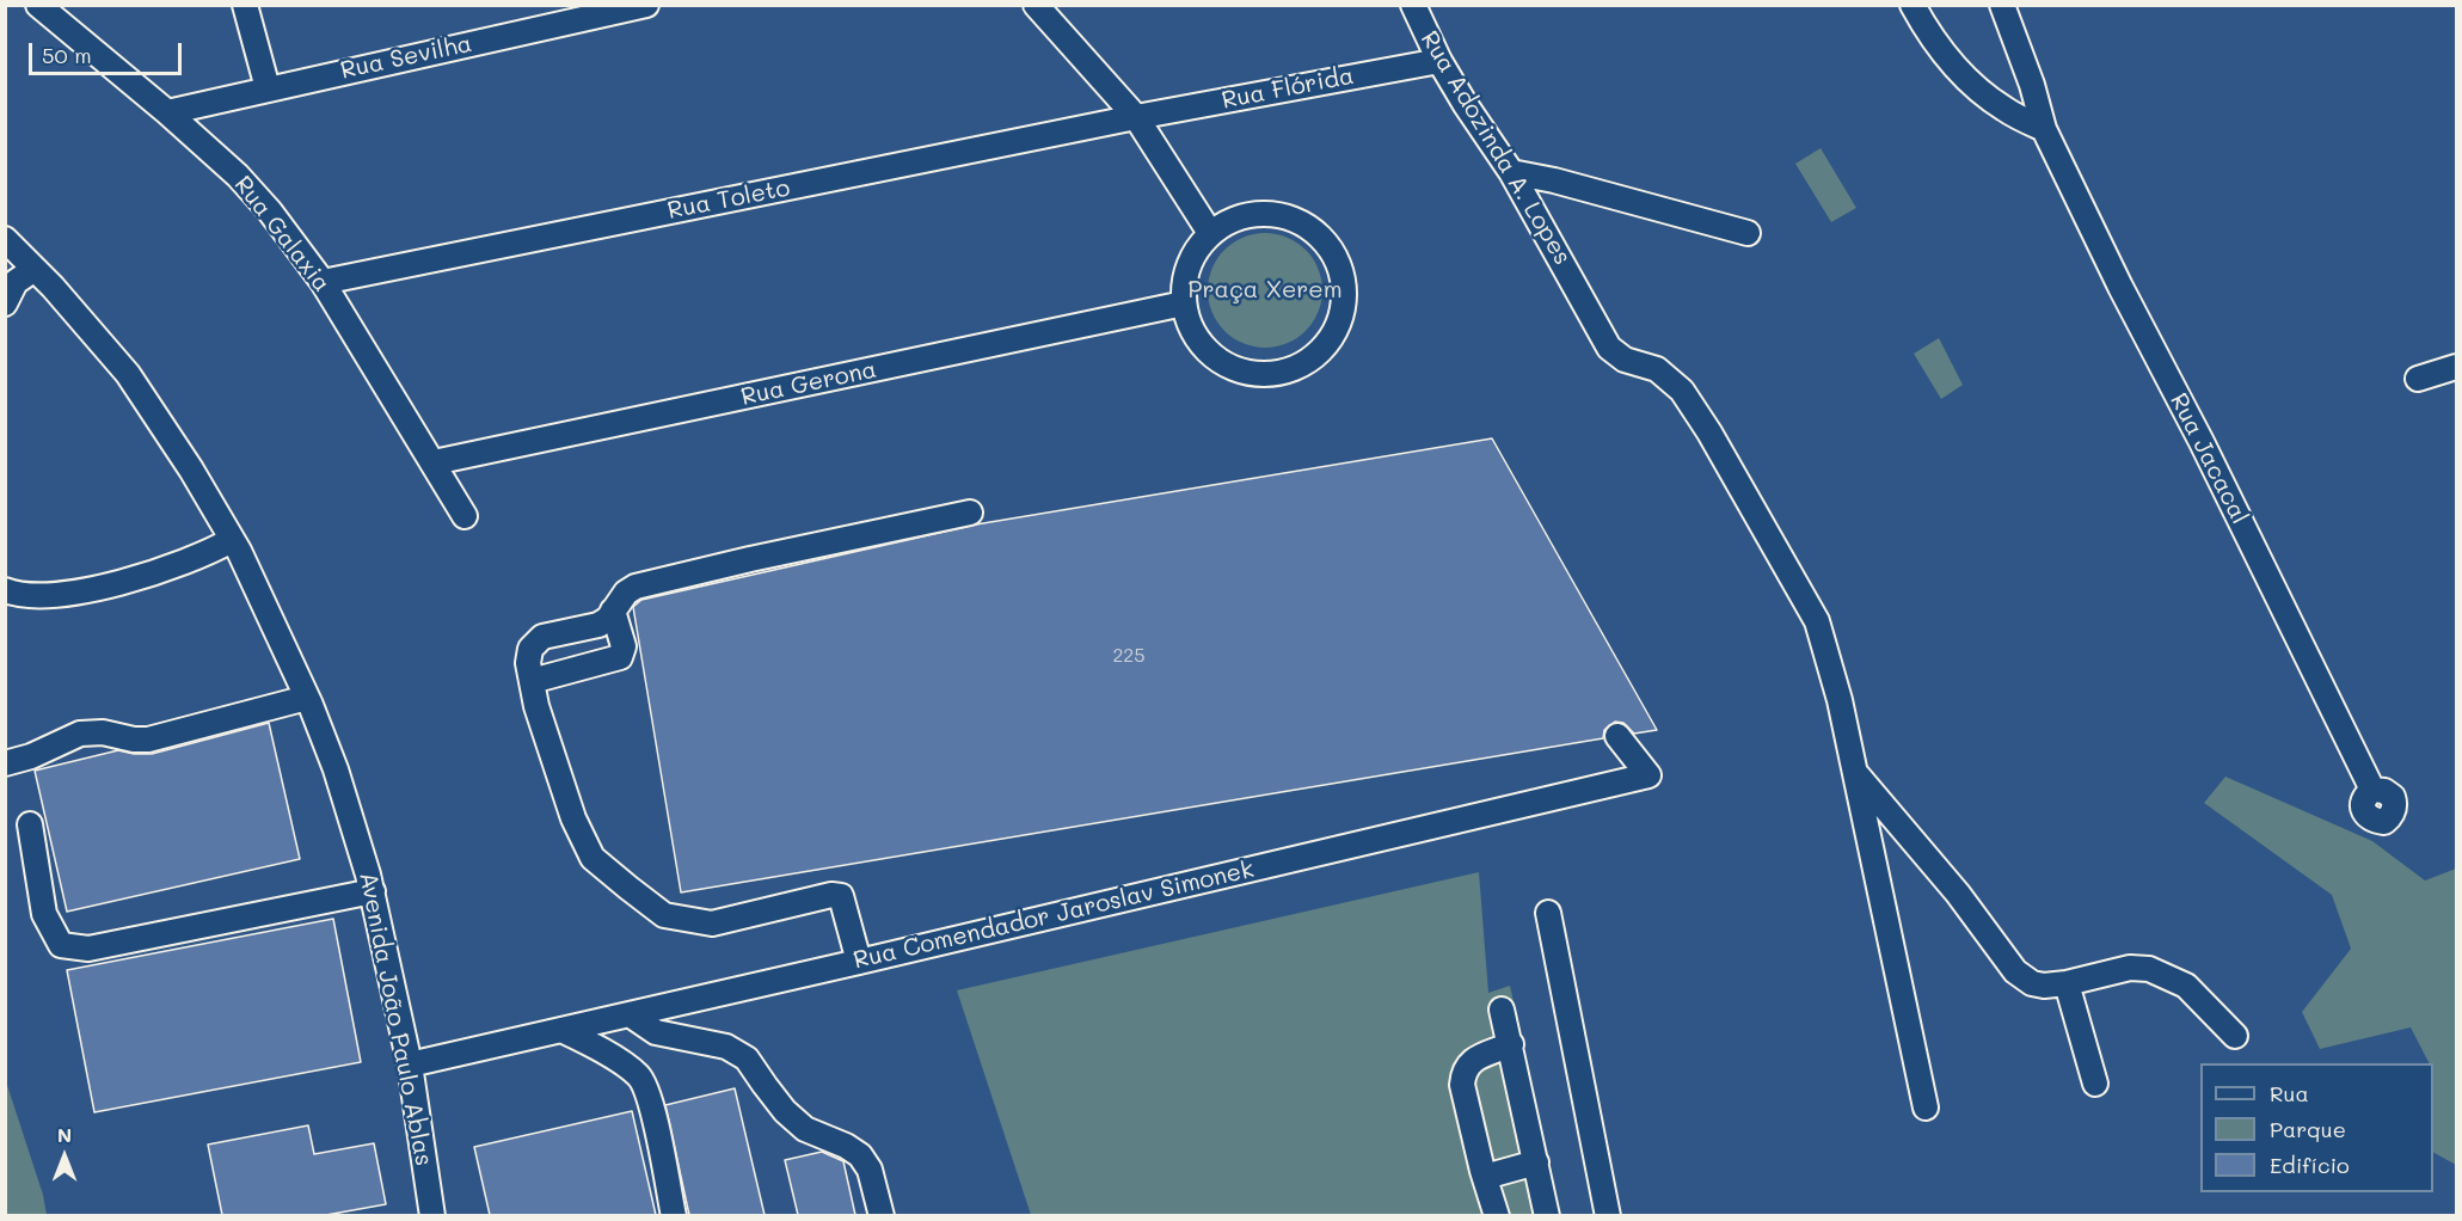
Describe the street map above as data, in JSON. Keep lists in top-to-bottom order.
{
  "streets": {
    "street": [
      "Rua Sevilha",
      "Rua Flórida",
      "Rua Adozinda A. Lopes",
      "Rua Toleto",
      "Rua Galaxia",
      "Rua Gerona",
      "Rua Jacacal",
      "Rua Comendador Jaroslav Simonek",
      "Avenida João Paulo Ablas"
    ]
  },
  "crossings": [
    ["Rua Sevilha", "Rua Galaxia"],
    ["Rua Flórida", "Rua Adozinda A. Lopes"],
    ["Rua Flórida", "Rua Toleto"],
    ["Rua Toleto", "Rua Galaxia"],
    ["Rua Galaxia", "Rua Gerona"],
    ["Rua Comendador Jaroslav Simonek", "Avenida João Paulo Ablas"]
  ],
  "parks": ["Praça Xerem"],
  "house_numbers": ["225"],
  "legend": ["Rua", "Parque", "Edifício"],
  "scale_bar": "50 m",
  "north": "top"
}
